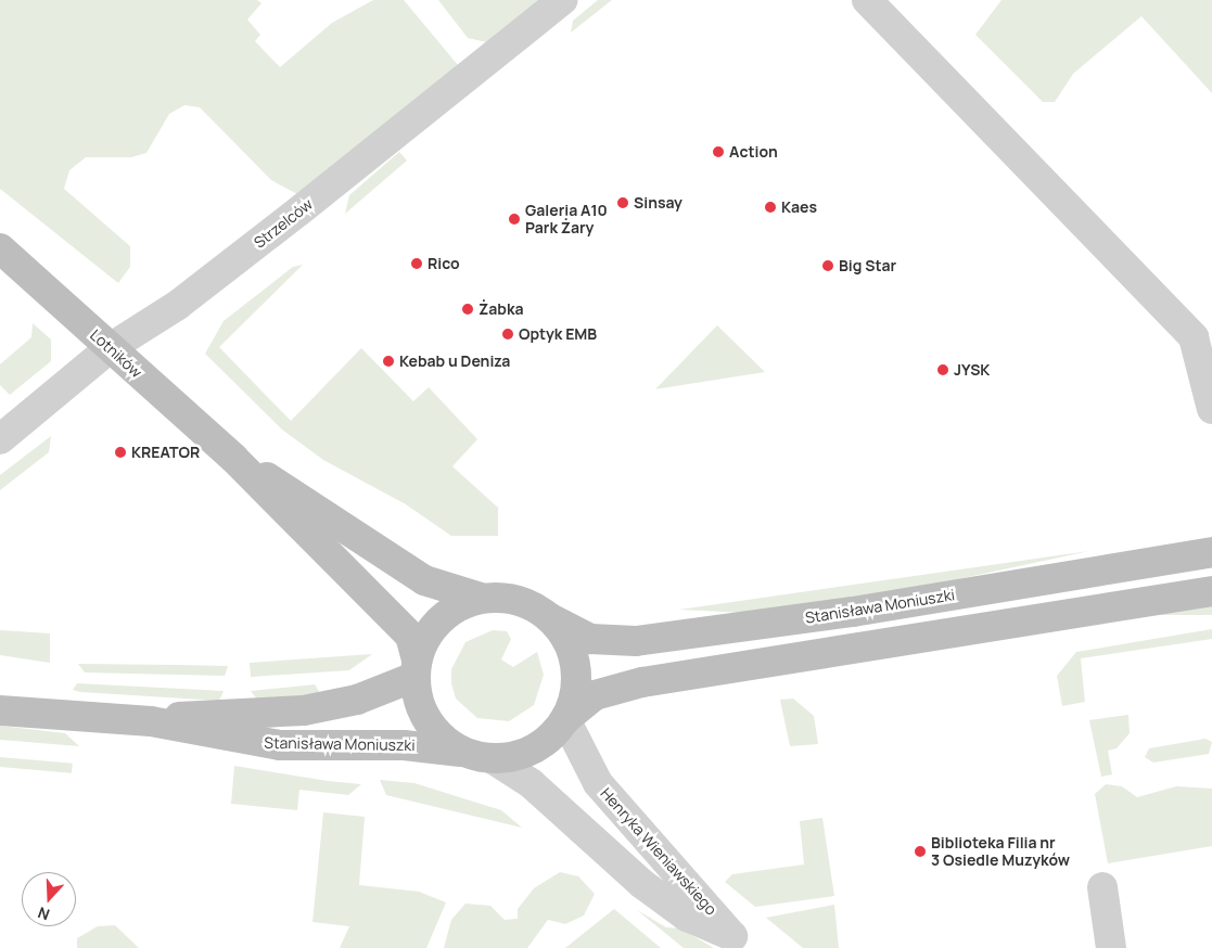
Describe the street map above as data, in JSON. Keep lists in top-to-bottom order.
{
  "streets": {
    "street": [
      "Strzelców",
      "Lotników",
      "Stanisława Moniuszki",
      "Henryka Wieniawskiego"
    ]
  },
  "crossings": [
    ["Strzelców", "Lotników"],
    ["Lotników", "Stanisława Moniuszki"],
    ["Lotników", "Henryka Wieniawskiego"],
    ["Stanisława Moniuszki", "Henryka Wieniawskiego"]
  ],
  "places": [
    "Action",
    "Sinsay",
    "Kaes",
    "Galeria A10 Park Żary",
    "Rico",
    "Big Star",
    "Żabka",
    "Optyk EMB",
    "Kebab u Deniza",
    "JYSK",
    "KREATOR",
    "Biblioteka Filia nr 3 Osiedle Muzyków"
  ],
  "north": "bottom"
}
